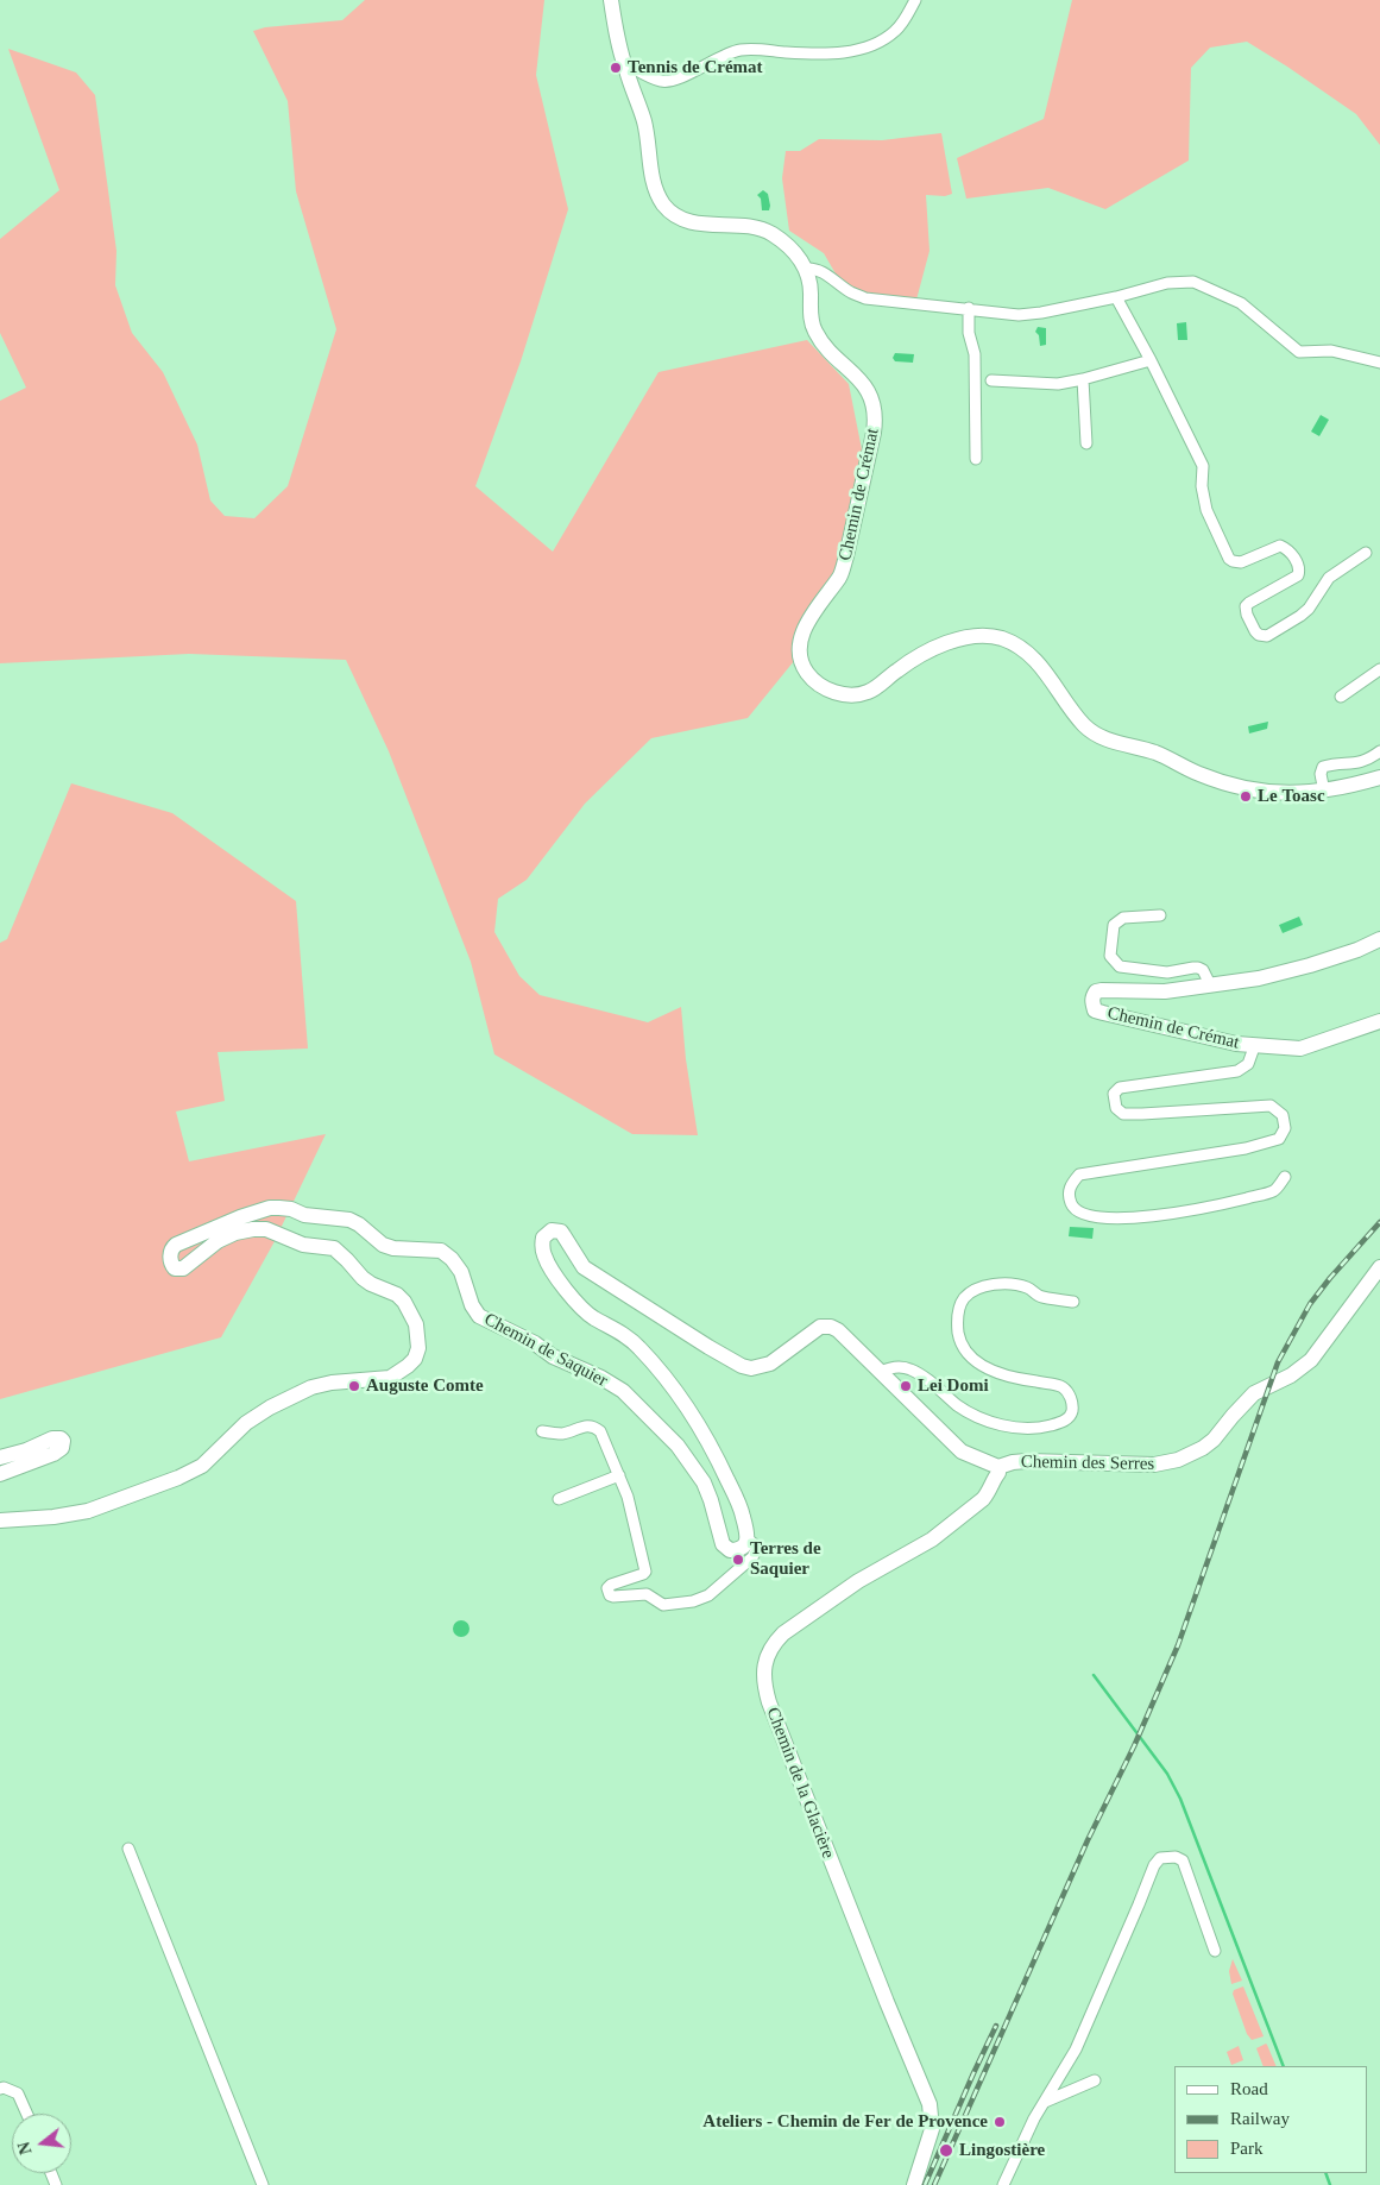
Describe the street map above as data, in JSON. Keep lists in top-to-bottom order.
{
  "streets": {
    "street": [
      "Chemin de Crémat",
      "Chemin de Saquier",
      "Chemin des Serres",
      "Chemin de la Glacière"
    ]
  },
  "crossings": [
    ["Chemin des Serres", "Chemin de la Glacière"]
  ],
  "places": [
    "Tennis de Crémat",
    "Le Toasc",
    "Auguste Comte",
    "Lei Domi",
    "Terres de Saquier",
    "Ateliers - Chemin de Fer de Provence",
    "Lingostière"
  ],
  "legend": ["Road", "Railway", "Park"],
  "north": "left"
}
